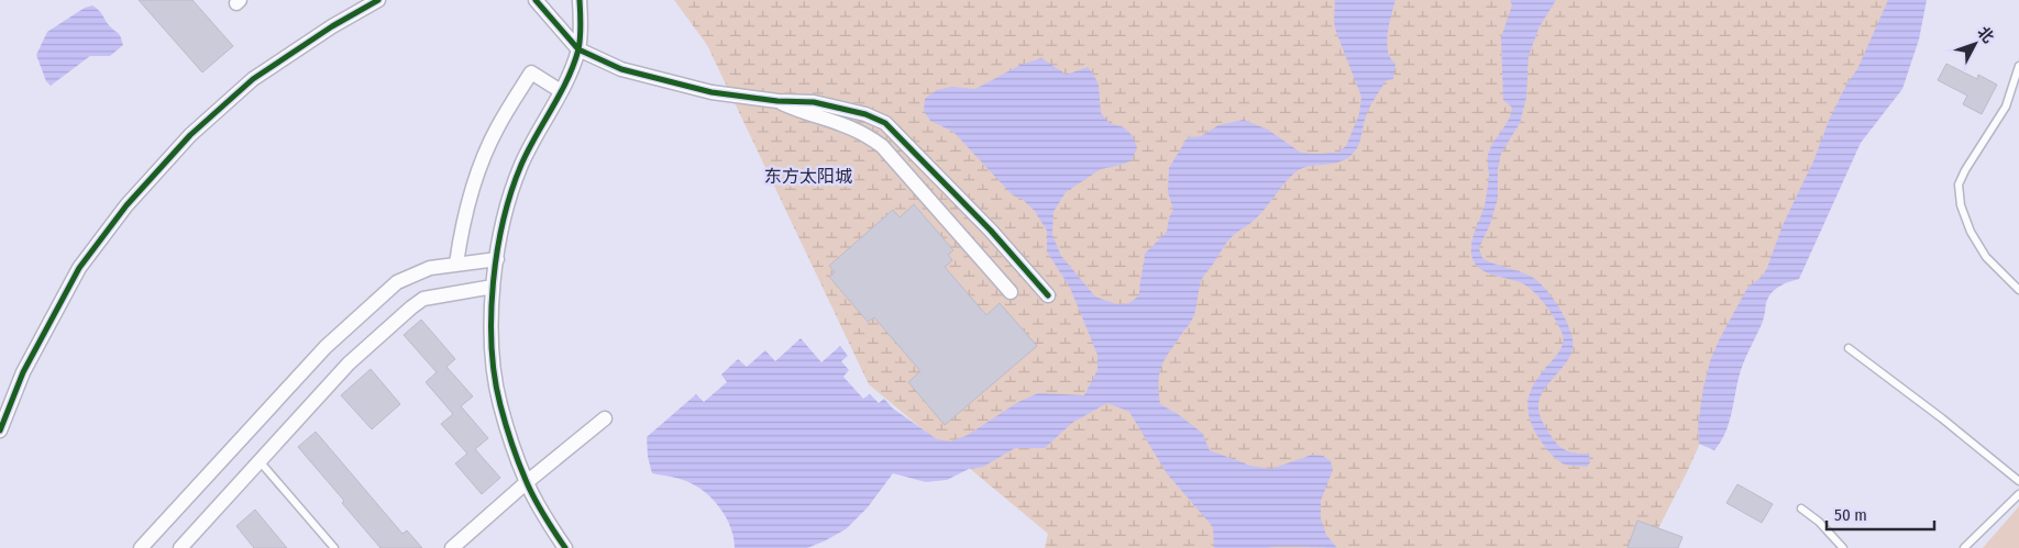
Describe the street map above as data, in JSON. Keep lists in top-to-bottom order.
{
  "districts": ["东方太阳城"],
  "scale_bar": "50 m",
  "north": "top right"
}
